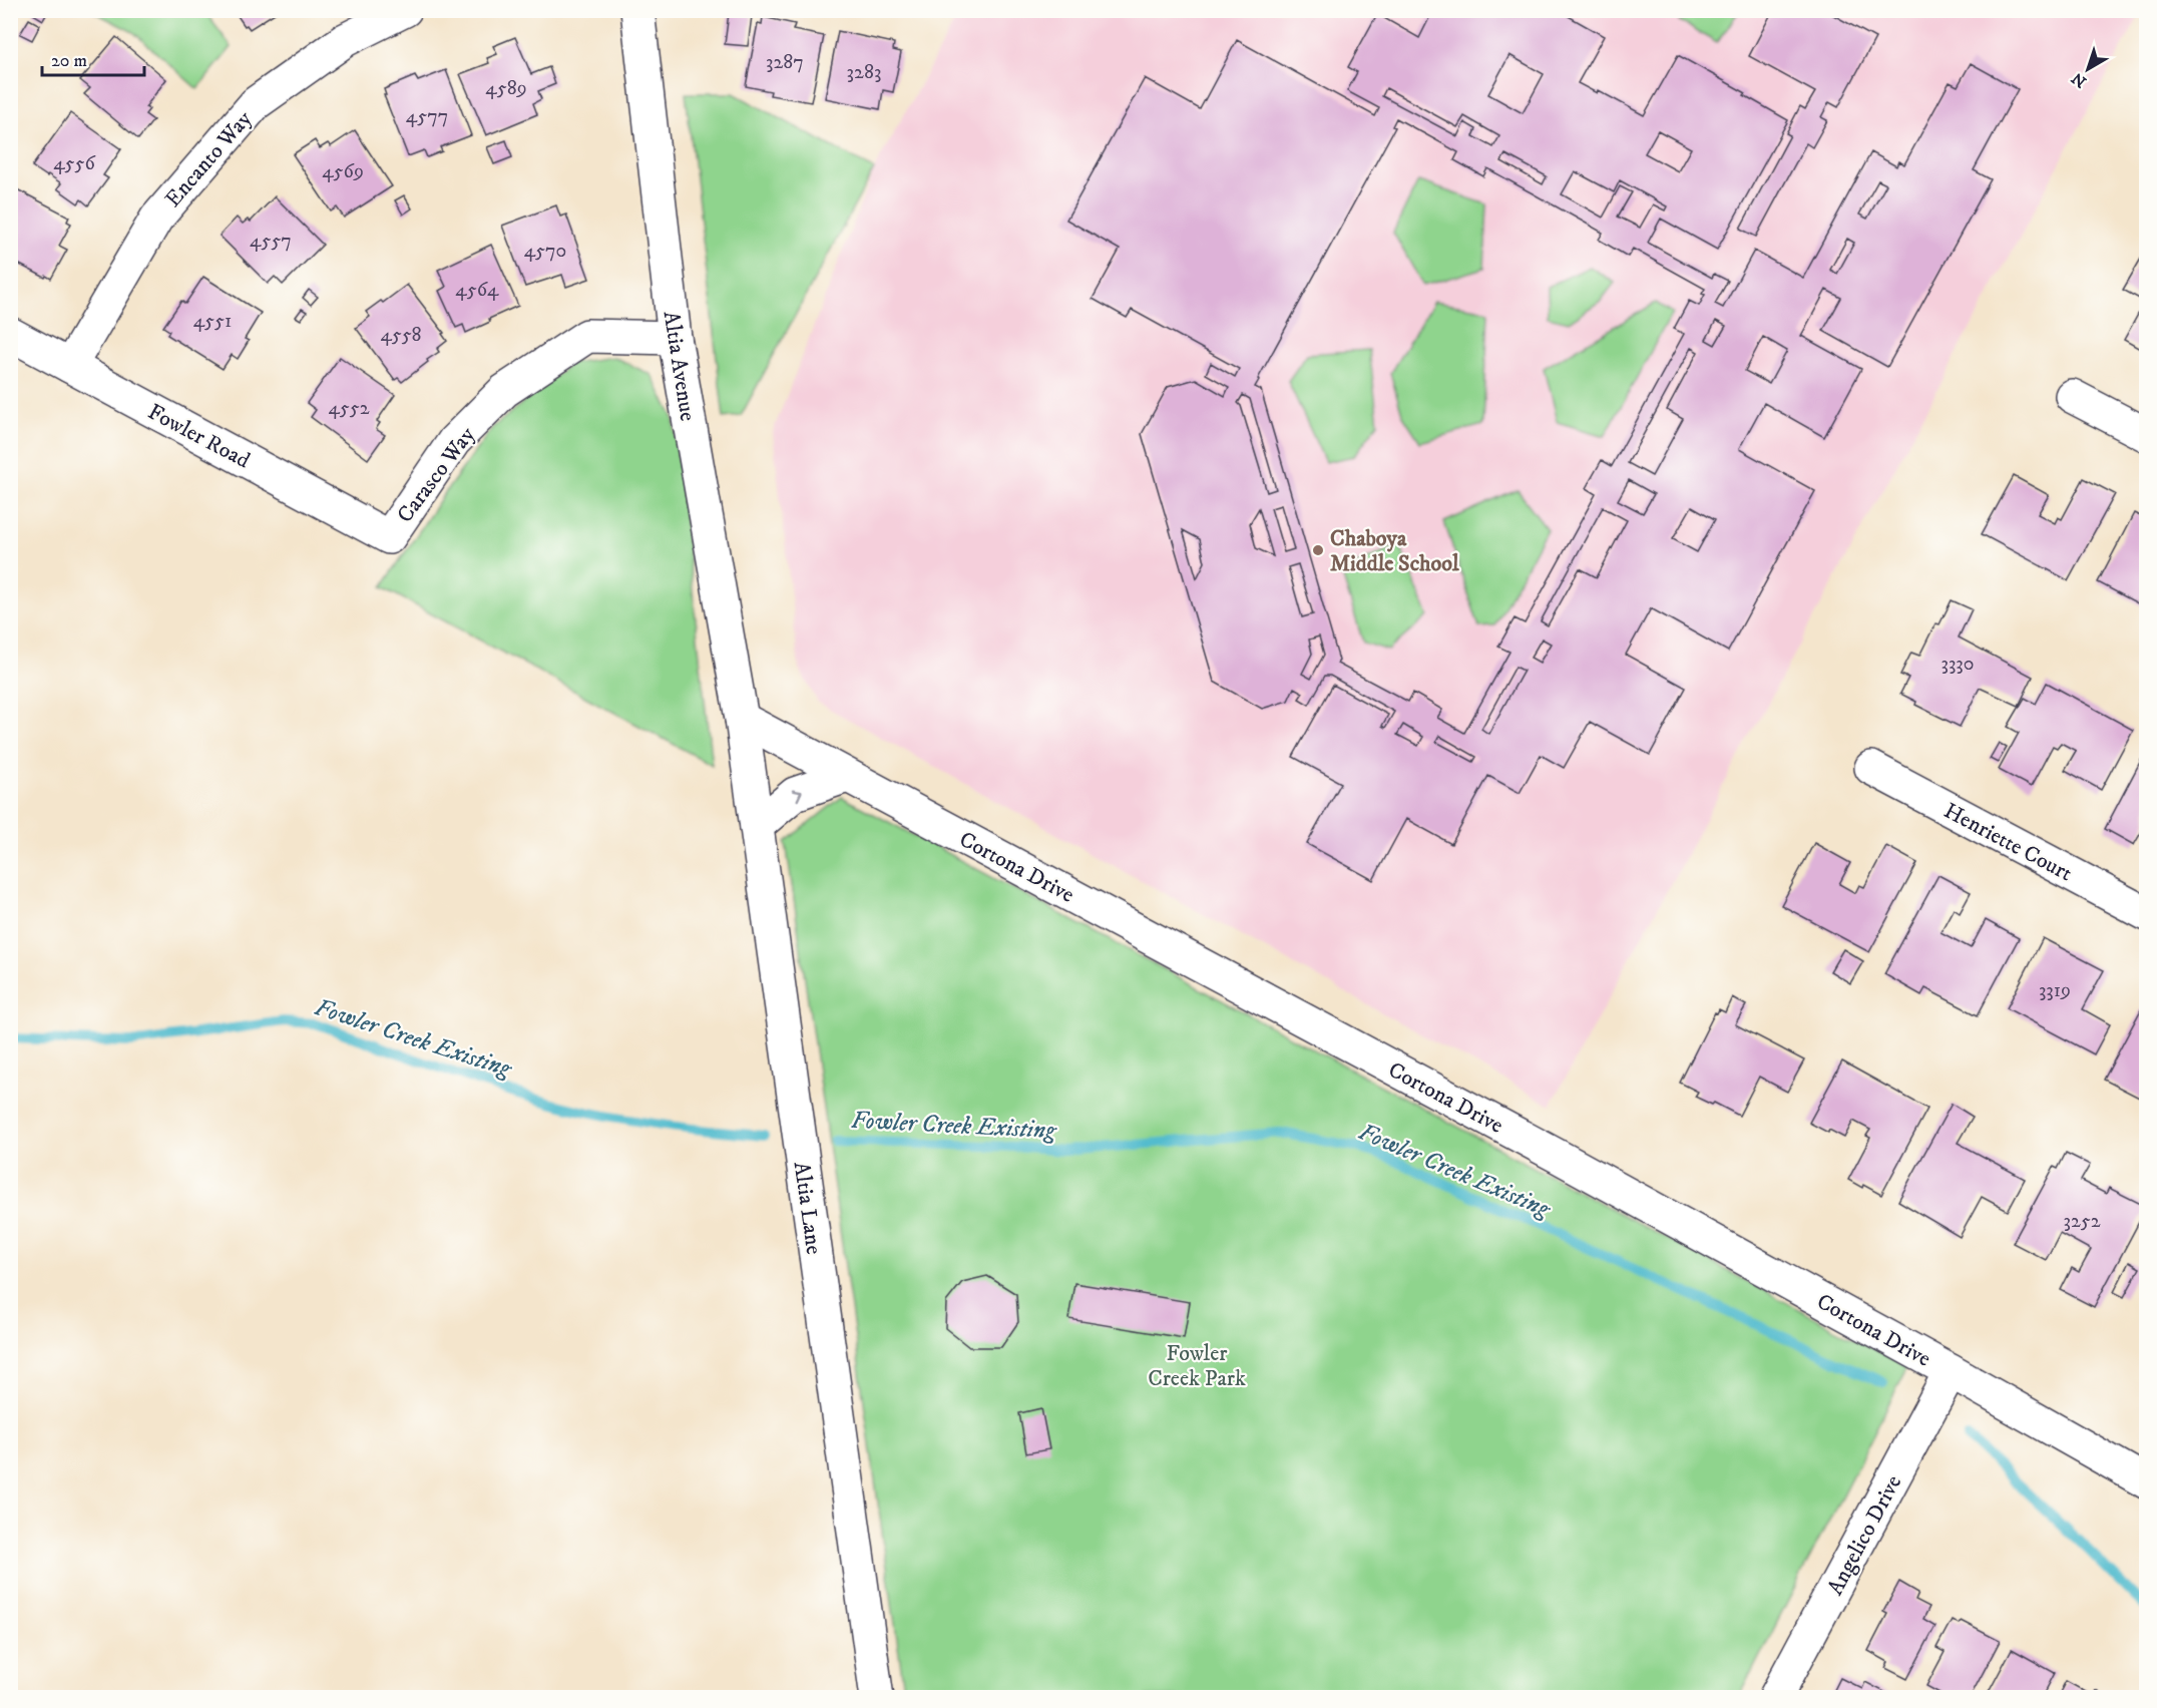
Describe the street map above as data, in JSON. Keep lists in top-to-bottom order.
{
  "streets": {
    "street": [
      "Encanto Way",
      "Altia Avenue",
      "Fowler Road",
      "Carasco Way",
      "Henriette Court",
      "Cortona Drive",
      "Altia Lane",
      "Angelico Drive"
    ]
  },
  "crossings": [
    ["Encanto Way", "Fowler Road"],
    ["Altia Avenue", "Carasco Way"],
    ["Altia Avenue", "Cortona Drive"],
    ["Altia Avenue", "Altia Lane"],
    ["Fowler Road", "Carasco Way"],
    ["Cortona Drive", "Altia Lane"],
    ["Cortona Drive", "Angelico Drive"]
  ],
  "water": ["Fowler Creek Existing"],
  "parks": ["Fowler Creek Park"],
  "places": ["Chaboya Middle School"],
  "house_numbers": [
    "3287",
    "3283",
    "4589",
    "4577",
    "4556",
    "4569",
    "4557",
    "4570",
    "4564",
    "4551",
    "4558",
    "4552",
    "3330",
    "3319",
    "3252"
  ],
  "scale_bar": "20 m",
  "north": "bottom left"
}
